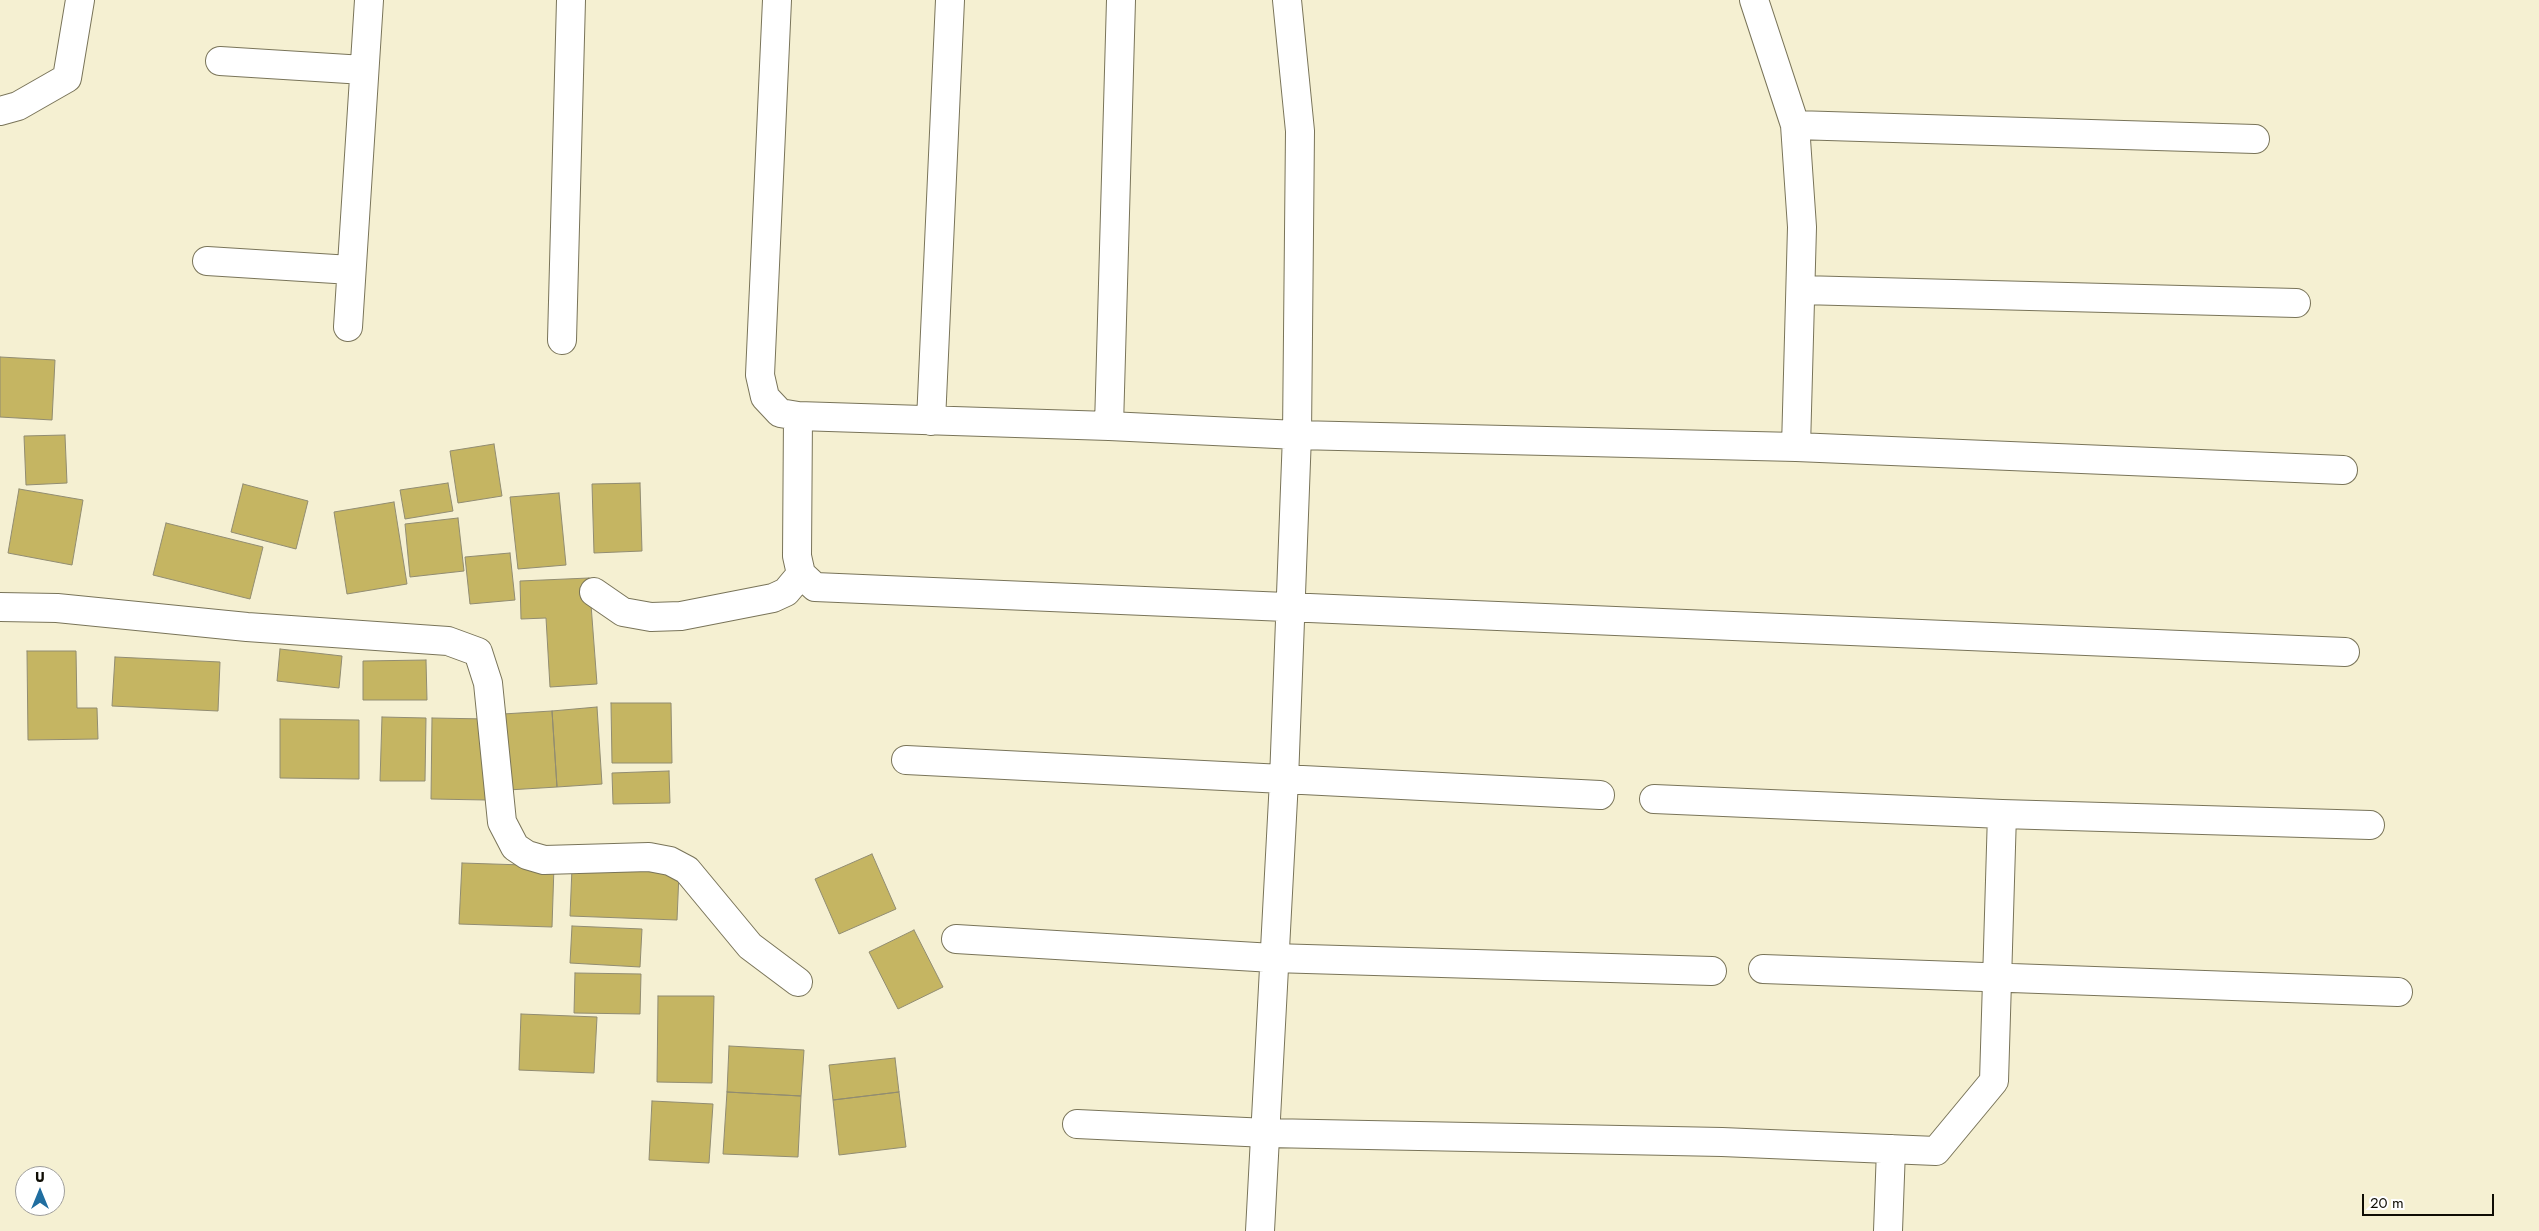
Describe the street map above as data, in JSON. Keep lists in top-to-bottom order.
{
  "scale_bar": "20 m",
  "north": "top"
}
